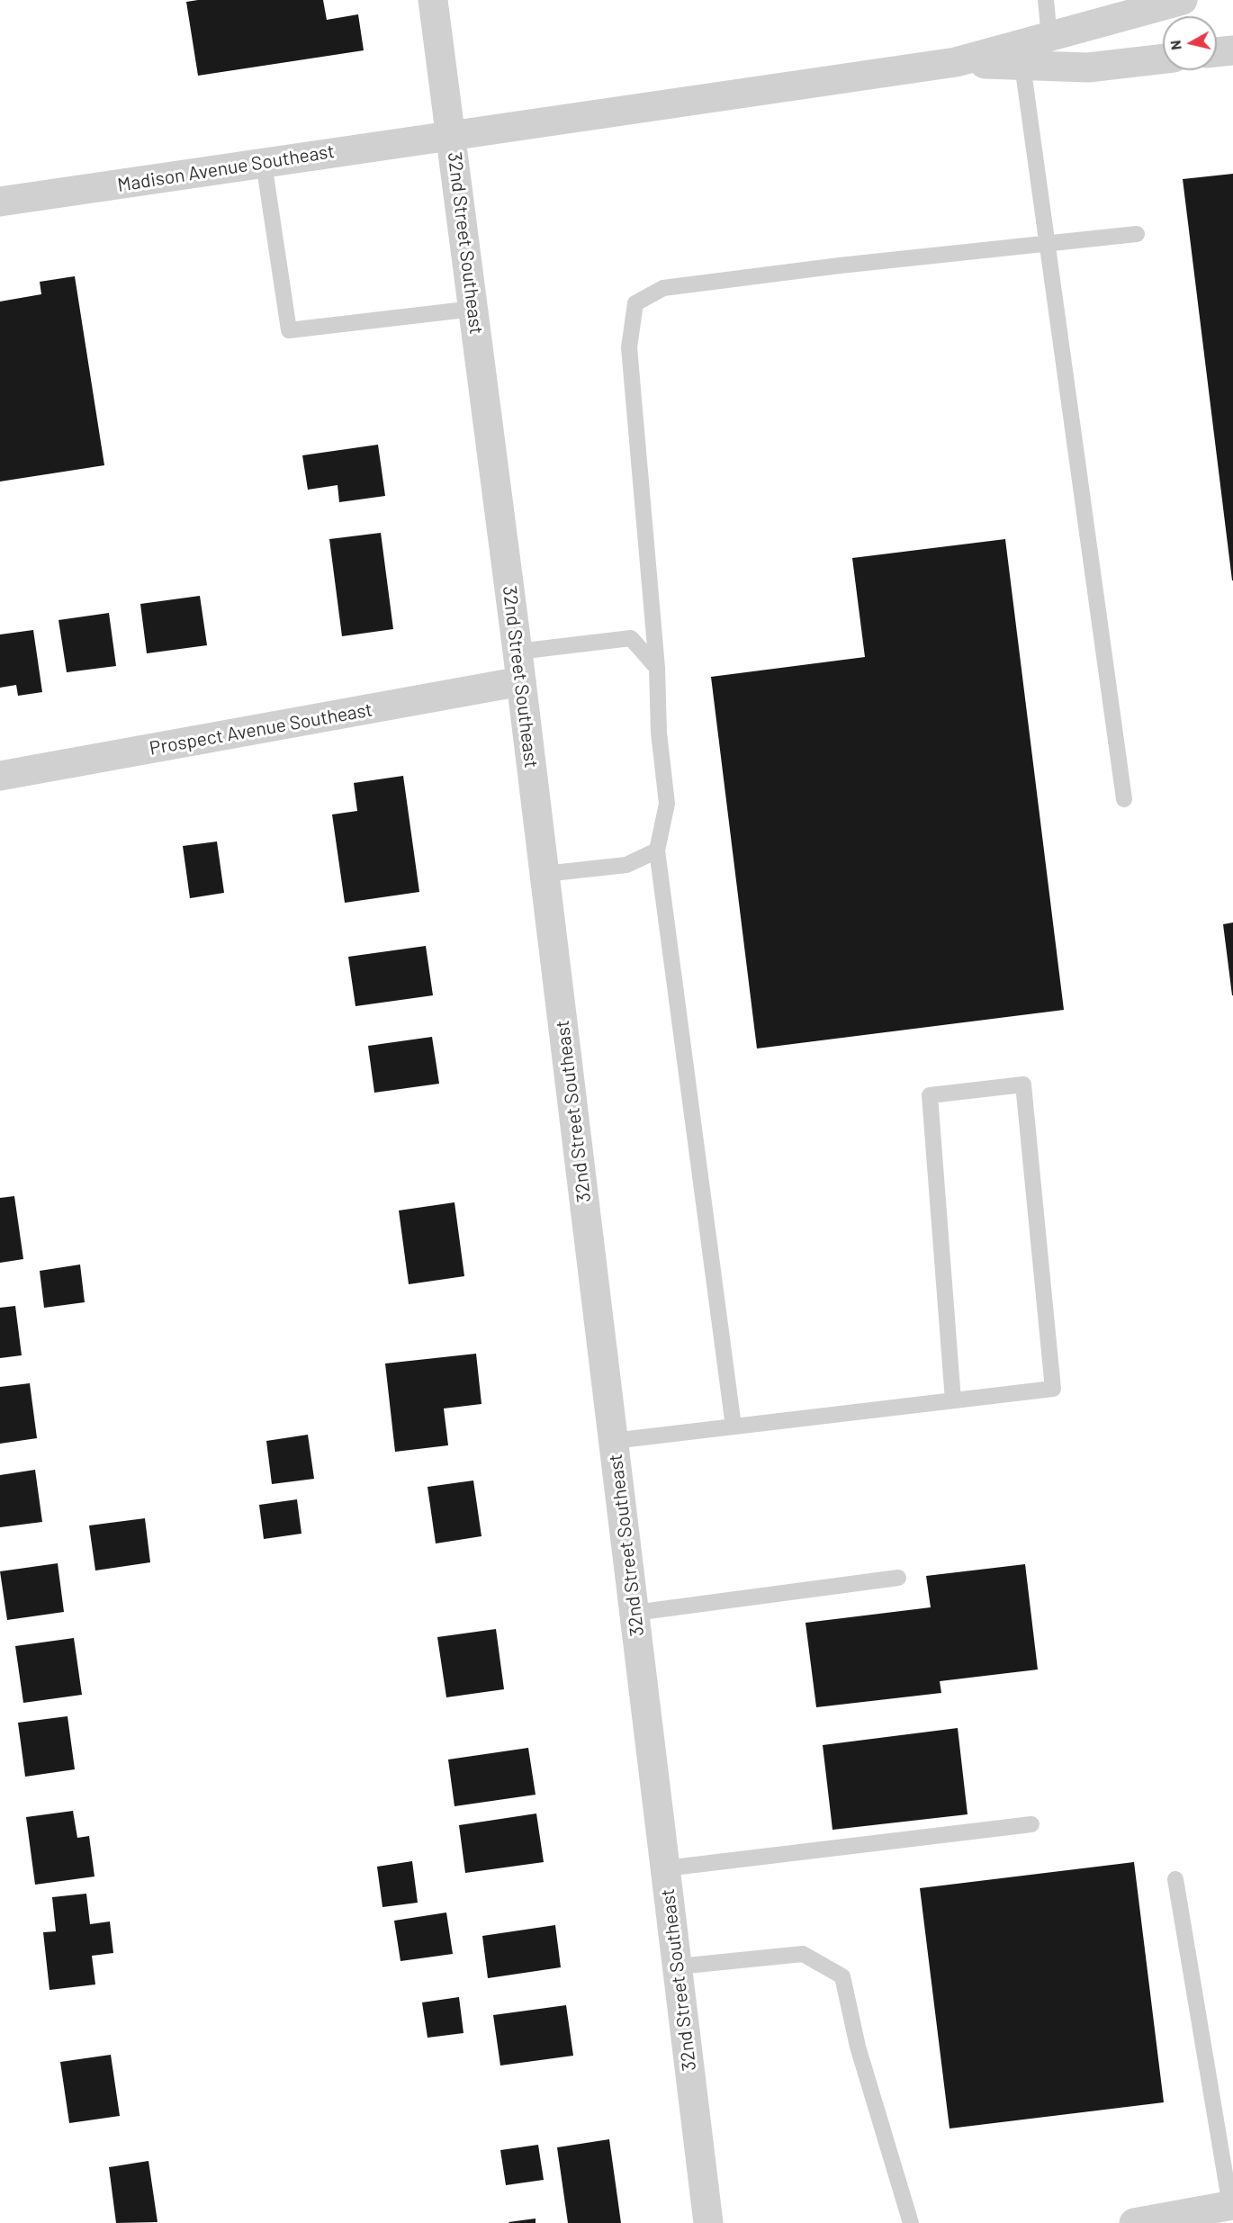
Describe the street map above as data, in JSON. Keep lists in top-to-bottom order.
{
  "streets": {
    "street": ["Madison Avenue Southeast", "32nd Street Southeast", "Prospect Avenue Southeast"]
  },
  "crossings": [
    ["Madison Avenue Southeast", "32nd Street Southeast"],
    ["32nd Street Southeast", "Prospect Avenue Southeast"]
  ],
  "north": "left"
}
